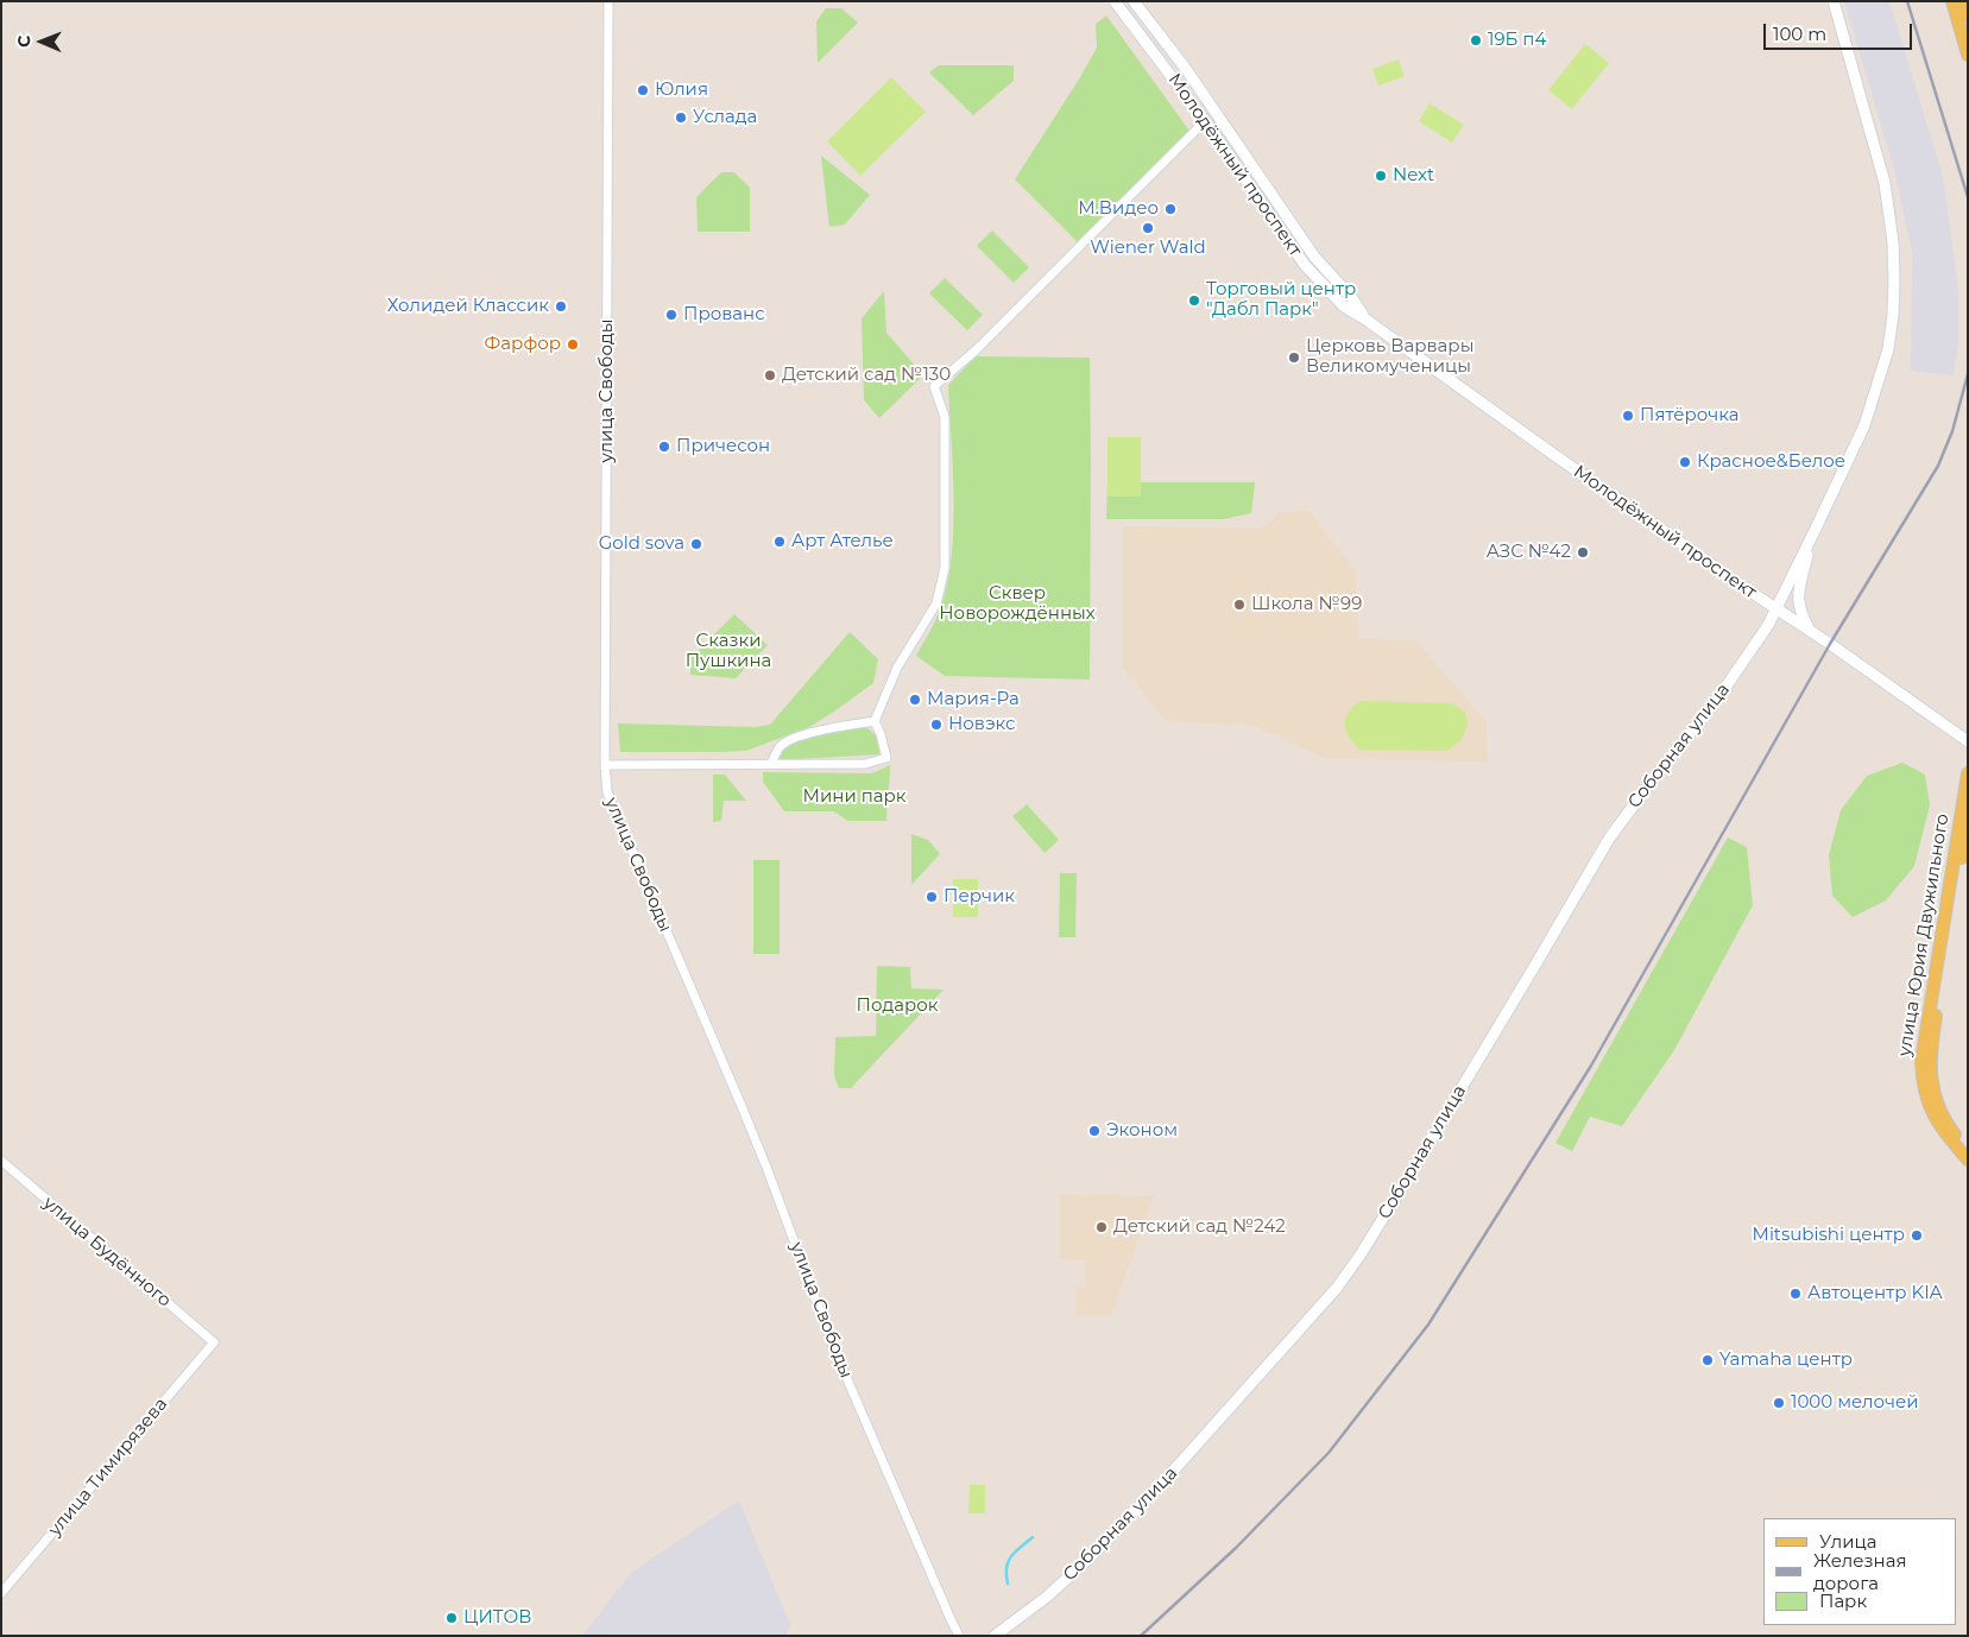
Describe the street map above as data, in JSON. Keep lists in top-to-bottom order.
{
  "streets": {
    "main road": ["улица Юрия Двужильного"],
    "street": [
      "Молодёжный проспект",
      "улица Свободы",
      "Соборная улица",
      "улица Будённого",
      "улица Тимирязева"
    ]
  },
  "crossings": [
    ["Молодёжный проспект", "Соборная улица"],
    ["улица Будённого", "улица Тимирязева"]
  ],
  "parks": [
    "Сквер Новорождённых",
    "Сказки Пушкина",
    "Мини парк",
    "Подарок"
  ],
  "places": [
    "19Б п4",
    "Юлия",
    "Услада",
    "Next",
    "М.Видео",
    "Wiener Wald",
    "Торговый центр \"Дабл Парк\"",
    "Холидей Классик",
    "Прованс",
    "Фарфор",
    "Церковь Варвары Великомученицы",
    "Детский сад №130",
    "Пятёрочка",
    "Причесон",
    "Красное&Белое",
    "Арт Ателье",
    "Gold sova",
    "АЗС №42",
    "Школа №99",
    "Мария-Ра",
    "Новэкс",
    "Перчик",
    "Эконом",
    "Детский сад №242",
    "Mitsubishi центр",
    "Автоцентр KIA",
    "Yamaha центр",
    "1000 мелочей",
    "ЦИТОВ"
  ],
  "legend": ["Улица", "Железная дорога", "Парк"],
  "scale_bar": "100 m",
  "north": "left"
}
